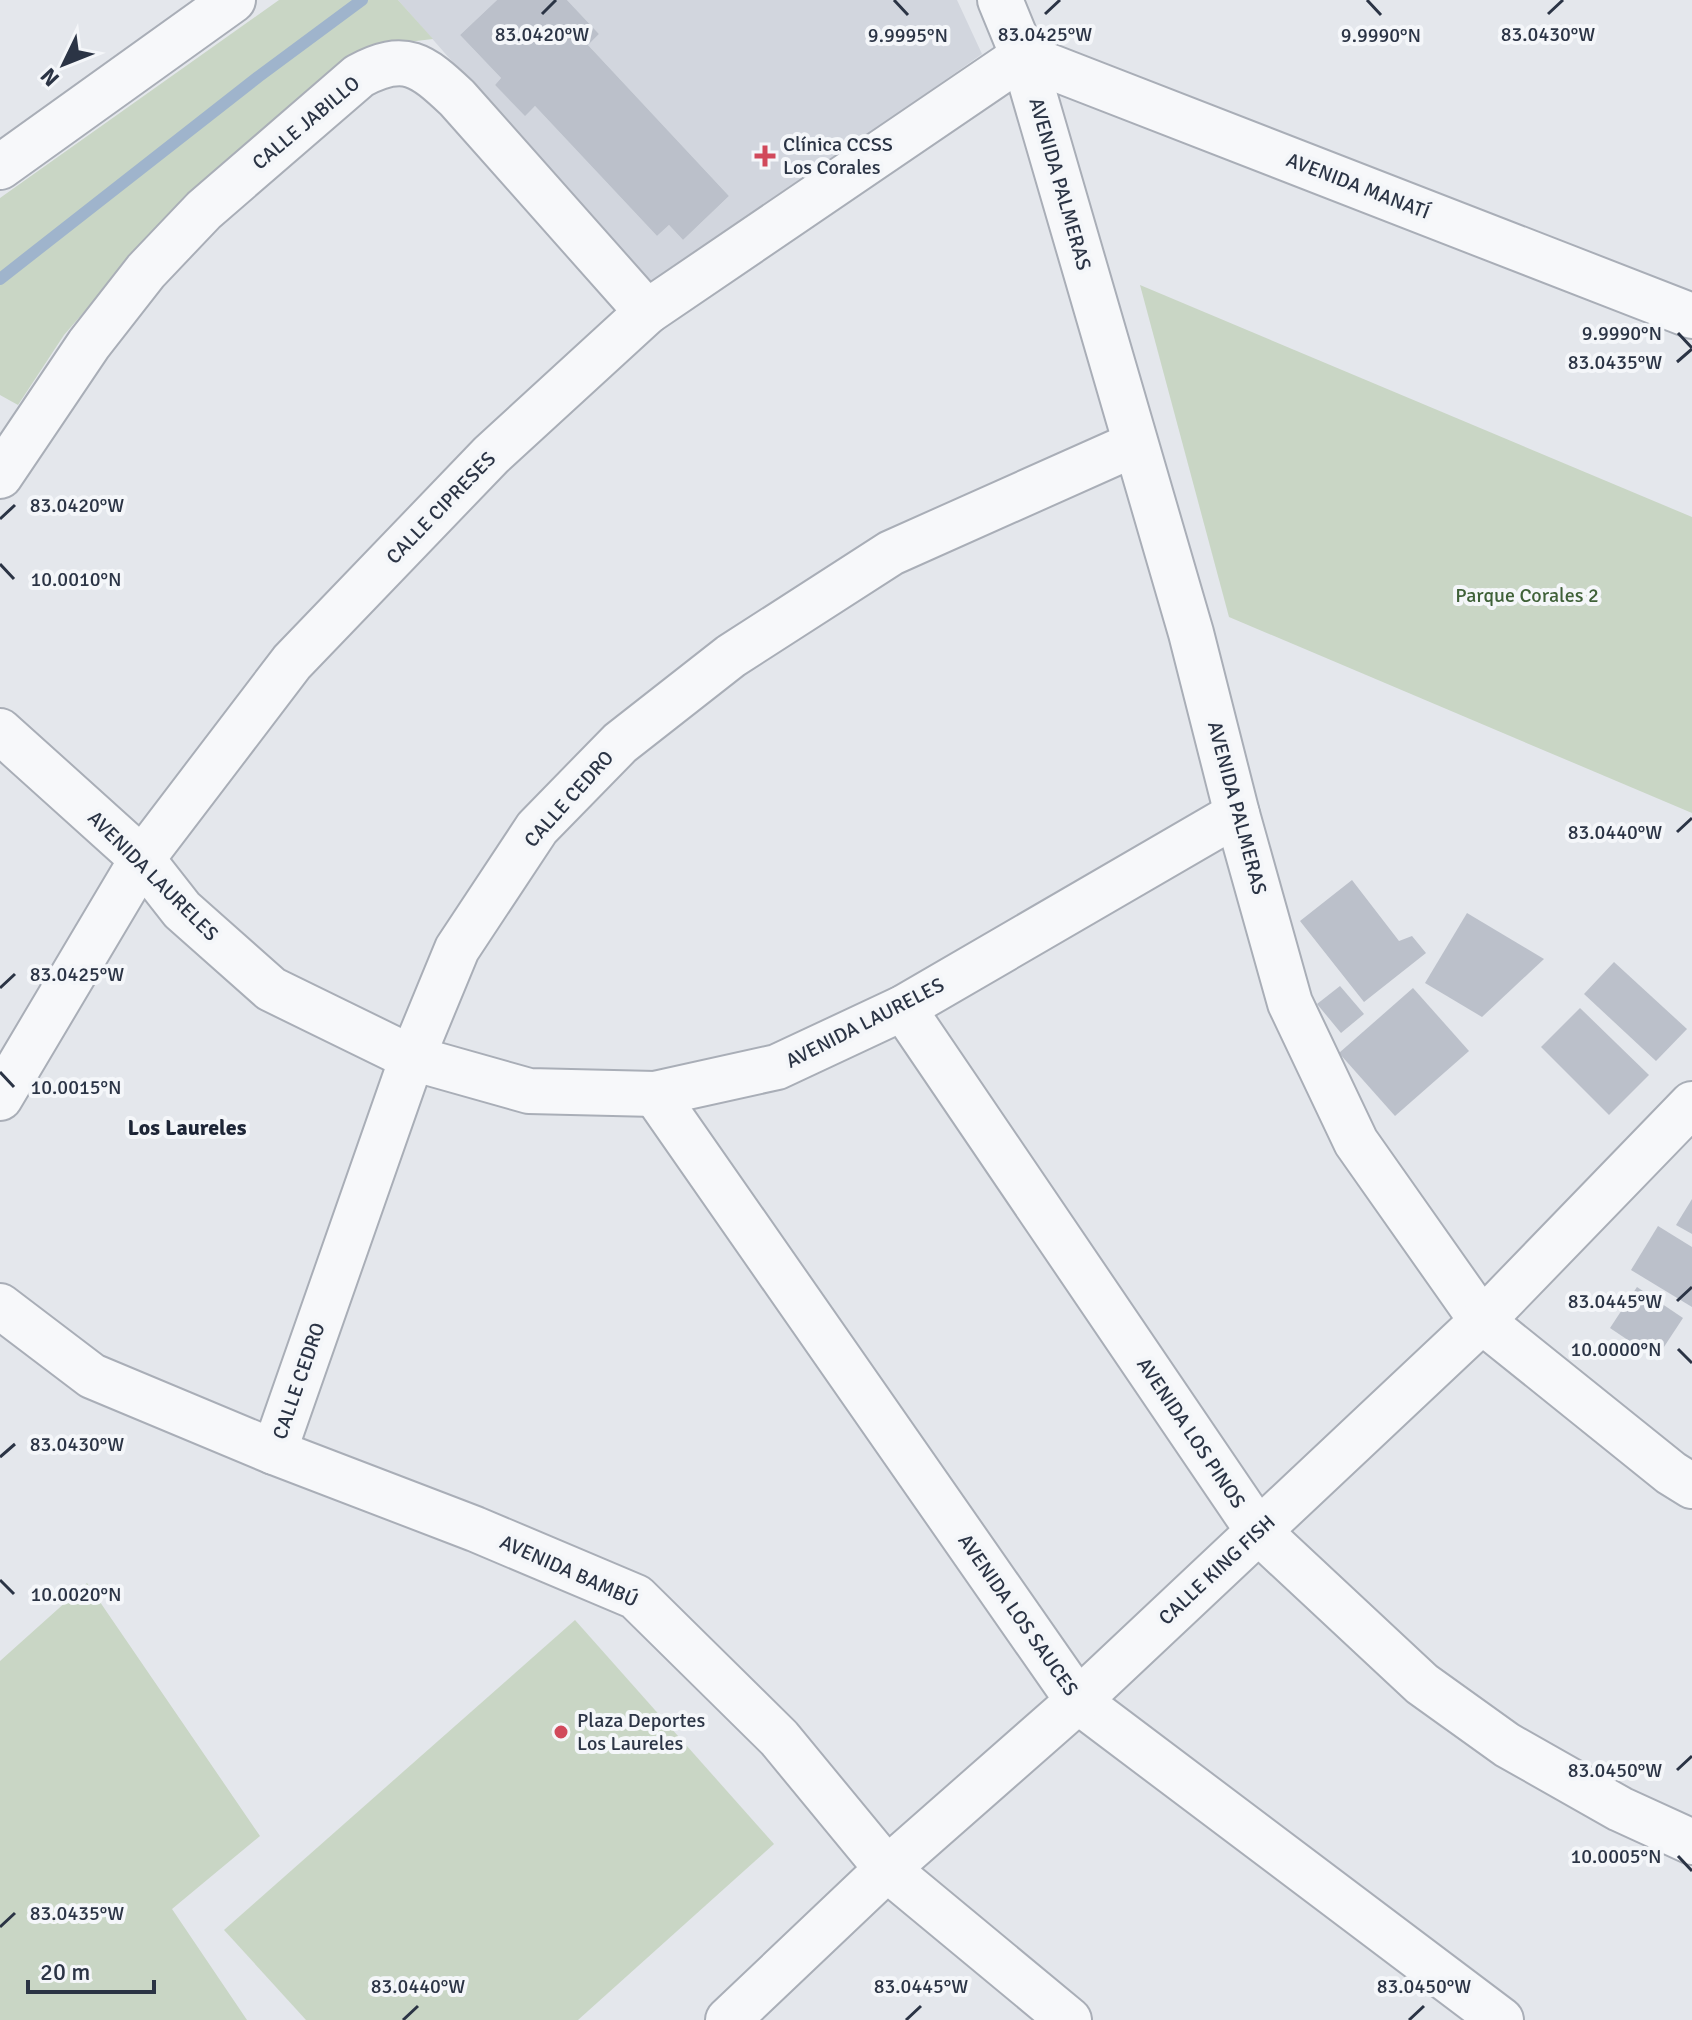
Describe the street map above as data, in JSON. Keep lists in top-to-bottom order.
{
  "streets": {
    "street": [
      "CALLE JABILLO",
      "AVENIDA PALMERAS",
      "AVENIDA MANATÍ",
      "CALLE CIPRESES",
      "CALLE CEDRO",
      "AVENIDA LAURELES",
      "AVENIDA LOS PINOS",
      "CALLE KING FISH",
      "AVENIDA BAMBÚ",
      "AVENIDA LOS SAUCES"
    ]
  },
  "crossings": [
    ["CALLE JABILLO", "CALLE CIPRESES"],
    ["AVENIDA PALMERAS", "AVENIDA MANATÍ"],
    ["AVENIDA PALMERAS", "CALLE CIPRESES"],
    ["AVENIDA PALMERAS", "CALLE CEDRO"],
    ["AVENIDA PALMERAS", "AVENIDA LAURELES"],
    ["AVENIDA PALMERAS", "CALLE KING FISH"],
    ["AVENIDA MANATÍ", "CALLE CIPRESES"],
    ["CALLE CIPRESES", "AVENIDA LAURELES"],
    ["CALLE CEDRO", "AVENIDA LAURELES"],
    ["CALLE CEDRO", "AVENIDA BAMBÚ"],
    ["AVENIDA LAURELES", "AVENIDA LOS PINOS"],
    ["AVENIDA LAURELES", "AVENIDA LOS SAUCES"],
    ["AVENIDA LOS PINOS", "CALLE KING FISH"],
    ["CALLE KING FISH", "AVENIDA BAMBÚ"],
    ["CALLE KING FISH", "AVENIDA LOS SAUCES"]
  ],
  "districts": ["Los Laureles"],
  "parks": ["Parque Corales 2"],
  "places": {
    "health": ["Clínica CCSS Los Corales"],
    "other": ["Plaza Deportes Los Laureles"]
  },
  "scale_bar": "20 m",
  "north": "bottom left",
  "coordinates": [
    "83.0420°W",
    "83.0425°W",
    "83.0430°W",
    "9.9990°N",
    "9.9995°N",
    "83.0435°W",
    "10.0010°N",
    "83.0440°W",
    "10.0015°N",
    "83.0445°W",
    "10.0000°N",
    "10.0020°N",
    "83.0450°W",
    "10.0005°N"
  ]
}
